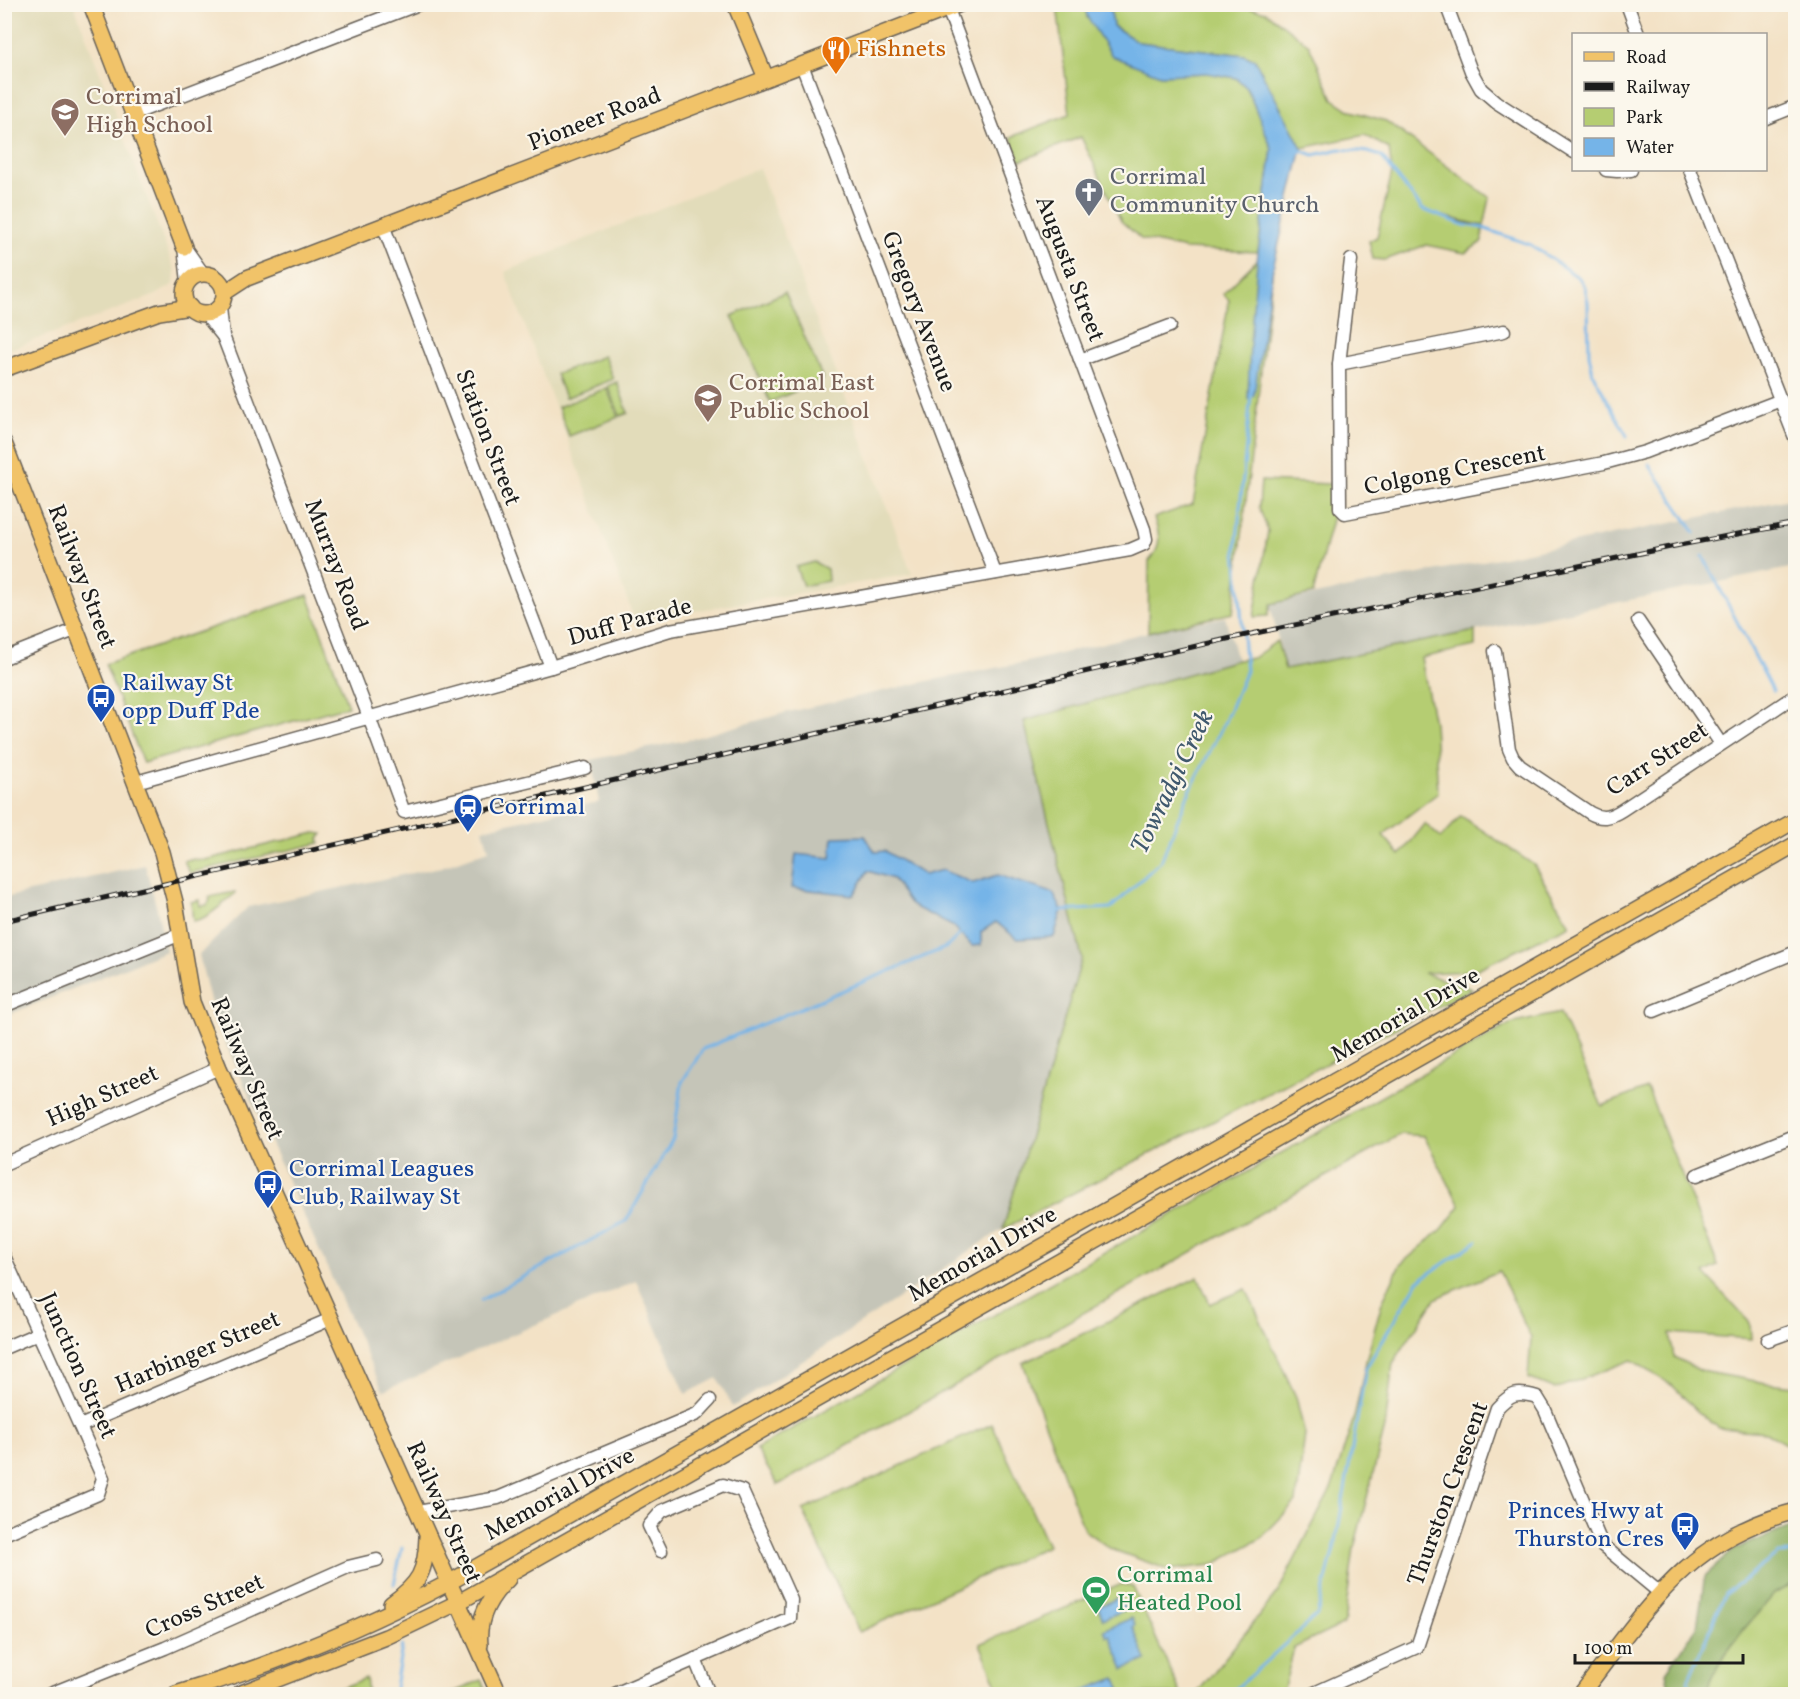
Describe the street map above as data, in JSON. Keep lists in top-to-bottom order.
{
  "streets": {
    "main road": ["Pioneer Road", "Railway Street", "Memorial Drive"],
    "street": [
      "Augusta Street",
      "Gregory Avenue",
      "Station Street",
      "Colgong Crescent",
      "Murray Road",
      "Duff Parade",
      "Carr Street",
      "High Street",
      "Harbinger Street",
      "Junction Street",
      "Thurston Crescent",
      "Cross Street"
    ]
  },
  "crossings": [
    ["Pioneer Road", "Augusta Street"],
    ["Pioneer Road", "Gregory Avenue"],
    ["Pioneer Road", "Station Street"],
    ["Pioneer Road", "Murray Road"],
    ["Augusta Street", "Duff Parade"],
    ["Gregory Avenue", "Duff Parade"],
    ["Station Street", "Duff Parade"],
    ["Murray Road", "Duff Parade"],
    ["Railway Street", "Duff Parade"],
    ["Railway Street", "Memorial Drive"],
    ["Railway Street", "High Street"],
    ["Railway Street", "Harbinger Street"],
    ["Harbinger Street", "Junction Street"]
  ],
  "water": ["Towradgi Creek"],
  "places": {
    "restaurant": ["Fishnets"],
    "school or university": ["Corrimal High School", "Corrimal East Public School"],
    "church": ["Corrimal Community Church"],
    "bus stop": ["Railway St opp Duff Pde", "Corrimal Leagues Club, Railway St", "Princes Hwy at Thurston Cres"],
    "station": ["Corrimal"],
    "sports": ["Corrimal Heated Pool"]
  },
  "legend": [
    "Road",
    "Railway",
    "Park",
    "Water"
  ],
  "scale_bar": "100 m"
}
